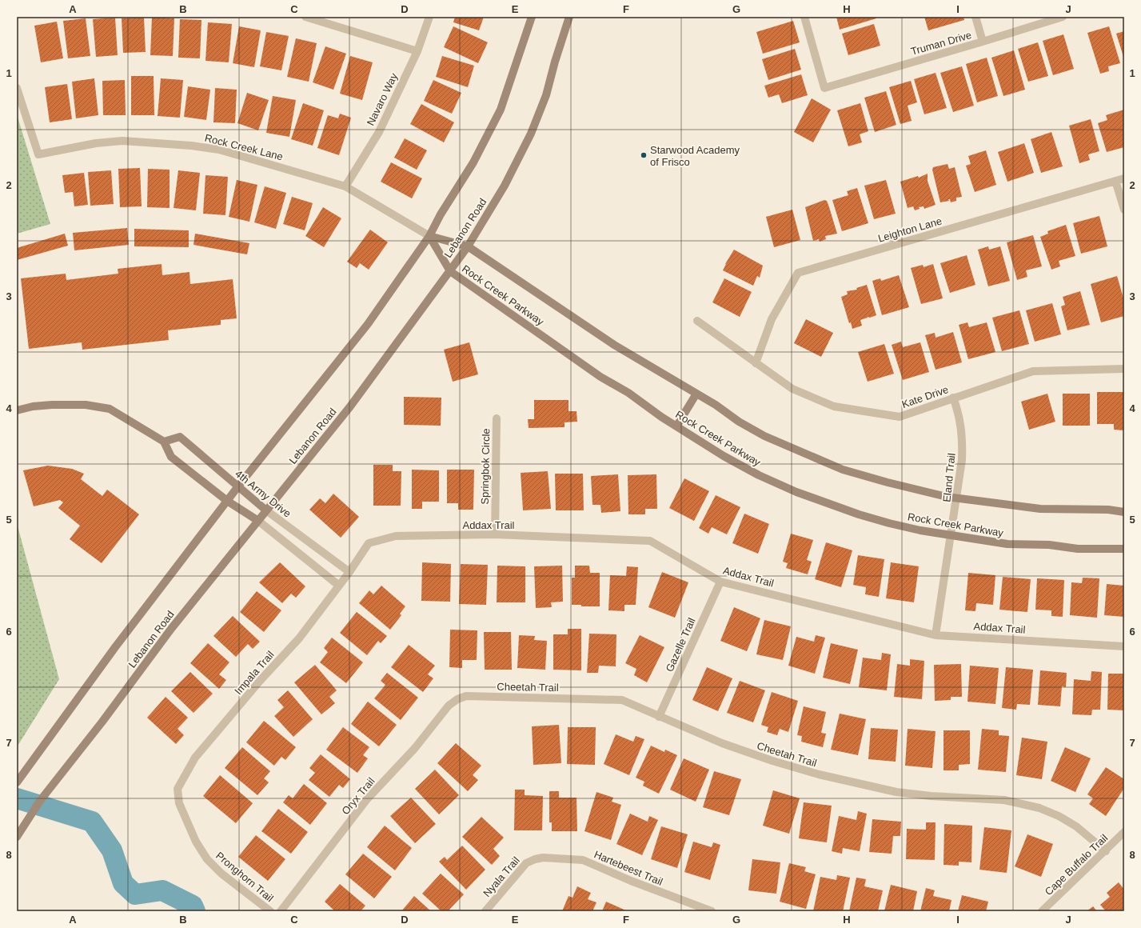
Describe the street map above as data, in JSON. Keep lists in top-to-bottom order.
{
  "streets": {
    "street": [
      "Truman Drive",
      "Navaro Way",
      "Rock Creek Lane",
      "Lebanon Road",
      "Leighton Lane",
      "Rock Creek Parkway",
      "Kate Drive",
      "Springbok Circle",
      "Eland Trail",
      "4th Army Drive",
      "Addax Trail",
      "Gazelle Trail",
      "Impala Trail",
      "Cheetah Trail",
      "Oryx Trail",
      "Cape Buffalo Trail",
      "Hartebeest Trail",
      "Pronghorn Trail",
      "Nyala Trail"
    ]
  },
  "crossings": [
    ["Navaro Way", "Rock Creek Lane"],
    ["Rock Creek Lane", "Rock Creek Parkway"],
    ["Lebanon Road", "Rock Creek Parkway"],
    ["Lebanon Road", "4th Army Drive"],
    ["Leighton Lane", "Kate Drive"],
    ["Rock Creek Parkway", "Eland Trail"],
    ["Kate Drive", "Eland Trail"],
    ["Springbok Circle", "Addax Trail"],
    ["Eland Trail", "Addax Trail"],
    ["4th Army Drive", "Addax Trail"],
    ["4th Army Drive", "Impala Trail"],
    ["Addax Trail", "Gazelle Trail"],
    ["Addax Trail", "Impala Trail"],
    ["Gazelle Trail", "Cheetah Trail"],
    ["Impala Trail", "Pronghorn Trail"],
    ["Cheetah Trail", "Oryx Trail"],
    ["Cheetah Trail", "Cape Buffalo Trail"],
    ["Hartebeest Trail", "Nyala Trail"]
  ],
  "places": ["Starwood Academy of Frisco"],
  "grid": {
    "columns": [
      "A",
      "B",
      "C",
      "D",
      "E",
      "F",
      "G",
      "H",
      "I",
      "J"
    ],
    "rows": [
      "1",
      "2",
      "3",
      "4",
      "5",
      "6",
      "7",
      "8"
    ]
  }
}
